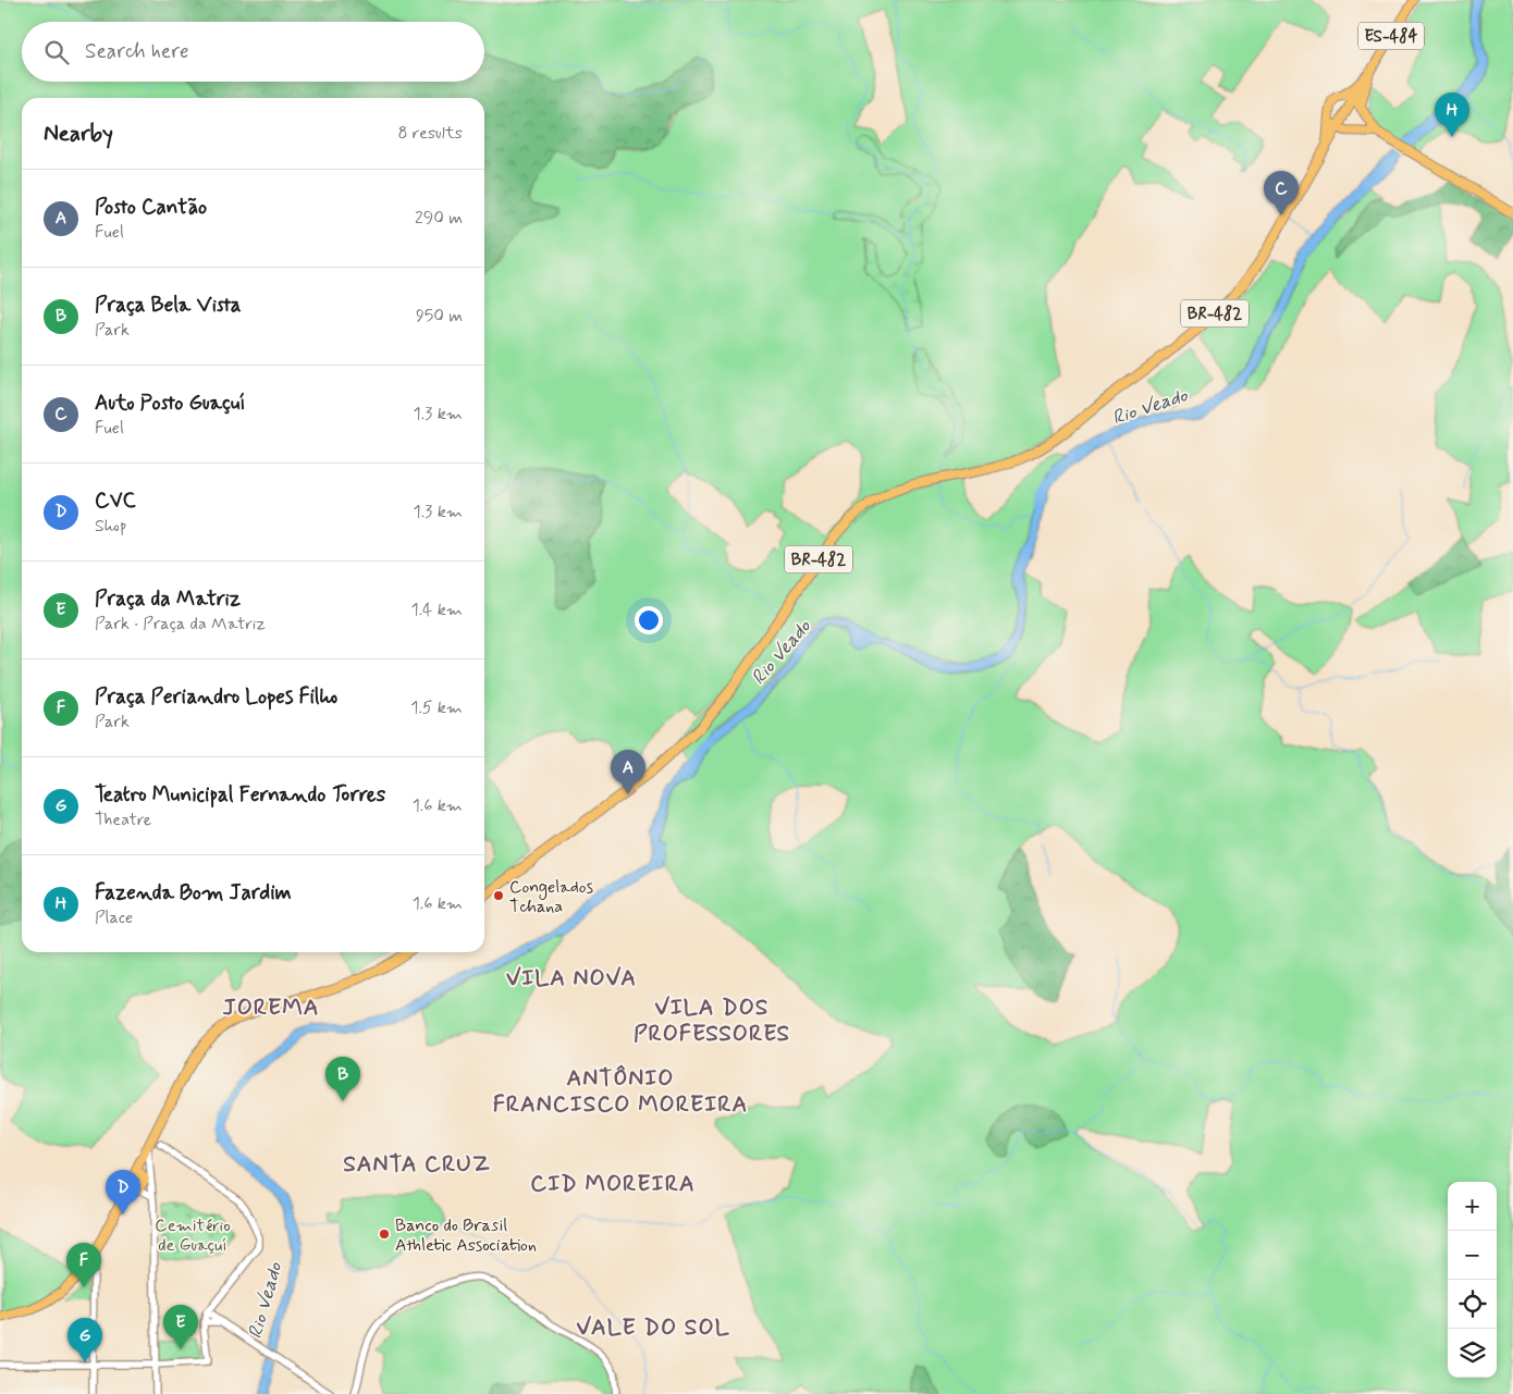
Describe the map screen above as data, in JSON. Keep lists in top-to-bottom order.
{
  "streets": {
    "highway": ["ES-484", "BR-482"]
  },
  "crossings": [
    ["ES-484", "BR-482"]
  ],
  "districts": [
    "VILA NOVA",
    "JOREMA",
    "VILA DOS PROFESSORES",
    "ANTÔNIO FRANCISCO MOREIRA",
    "SANTA CRUZ",
    "CID MOREIRA",
    "VALE DO SOL"
  ],
  "water": ["Rio Veado"],
  "parks": ["Cemitério de Guaçuí"],
  "places": ["Congelados Tchana", "Banco do Brasil Athletic Association"],
  "page": {
    "search": "Search here",
    "pins": [
      "H",
      "C",
      "A",
      "B",
      "D",
      "F",
      "E",
      "G"
    ],
    "heading": ["Nearby", "8 results"],
    "list": [
      {
        "mark": "A",
        "name": "Posto Cantão",
        "note": "Fuel",
        "value": "290 m"
      },
      {
        "mark": "B",
        "name": "Praça Bela Vista",
        "note": "Park",
        "value": "950 m"
      },
      {
        "mark": "C",
        "name": "Auto Posto Guaçuí",
        "note": "Fuel",
        "value": "1.3 km"
      },
      {
        "mark": "D",
        "name": "CVC",
        "note": "Shop",
        "value": "1.3 km"
      },
      {
        "mark": "E",
        "name": "Praça da Matriz",
        "note": "Park · Praça da Matriz",
        "value": "1.4 km"
      },
      {
        "mark": "F",
        "name": "Praça Periandro Lopes Filho",
        "note": "Park",
        "value": "1.5 km"
      },
      {
        "mark": "G",
        "name": "Teatro Municipal Fernando Torres",
        "note": "Theatre",
        "value": "1.6 km"
      },
      {
        "mark": "H",
        "name": "Fazenda Bom Jardim",
        "note": "Place",
        "value": "1.6 km"
      }
    ],
    "map_buttons": ["+", "−"]
  }
}
